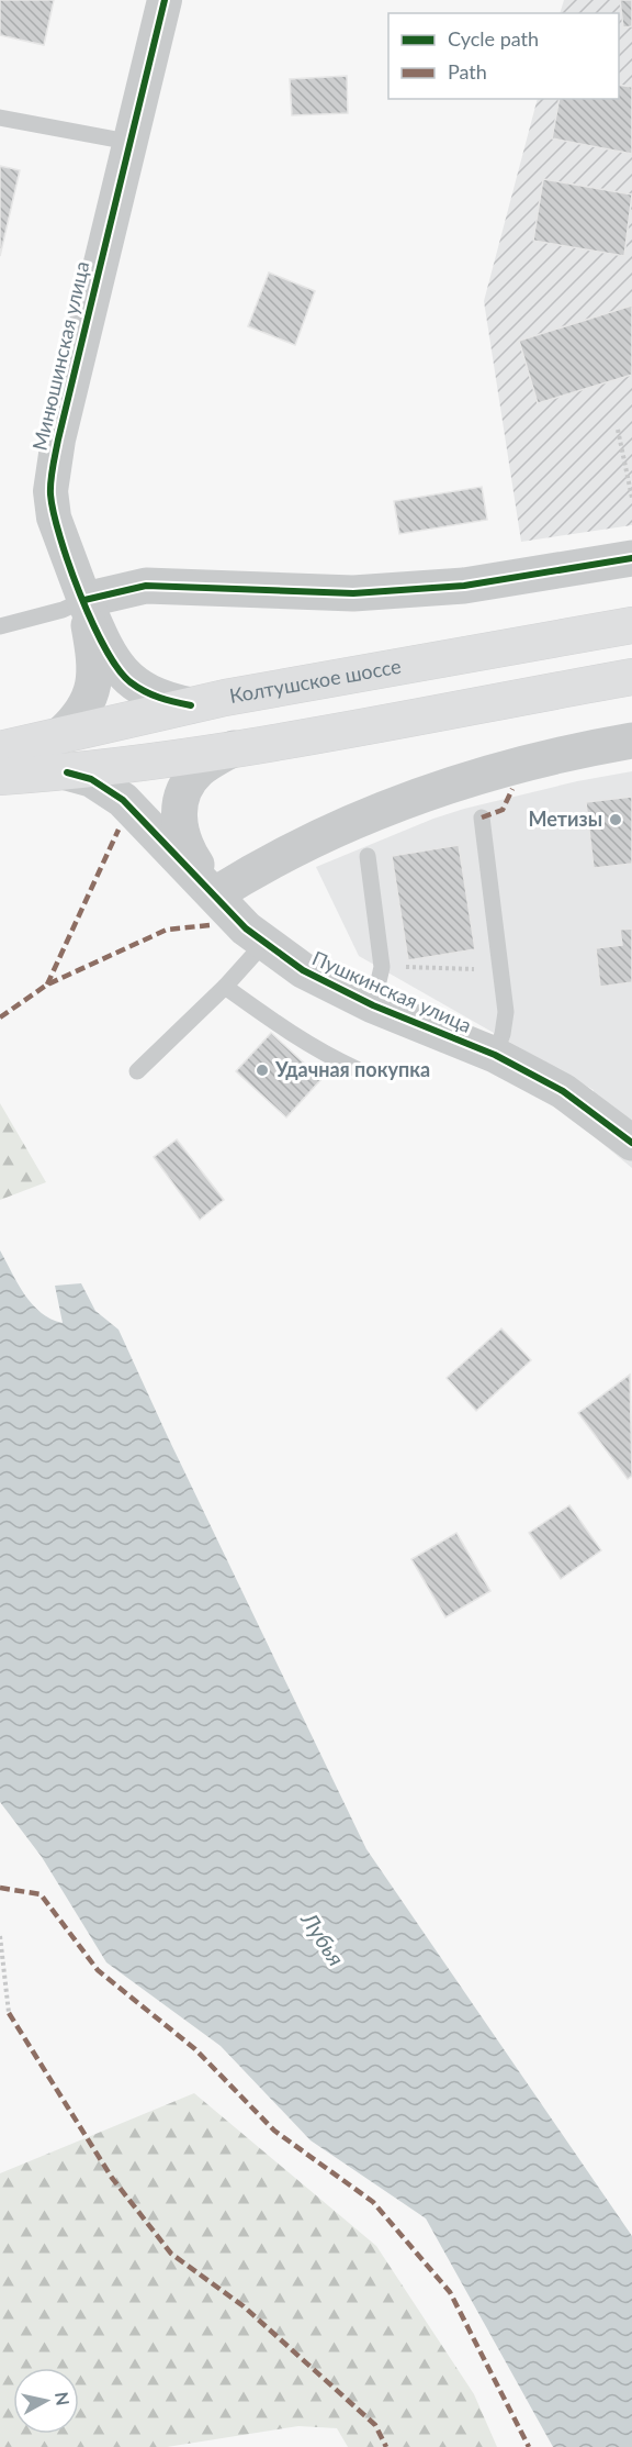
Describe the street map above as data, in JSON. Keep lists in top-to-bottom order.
{
  "streets": {
    "main road": ["Колтушское шоссе"],
    "street": ["Минюшинская улица", "Пушкинская улица"]
  },
  "crossings": [
    ["Минюшинская улица", "Колтушское шоссе"]
  ],
  "water": ["Лубья"],
  "places": ["Метизы", "Удачная покупка"],
  "legend": ["Cycle path", "Path"],
  "north": "right"
}
